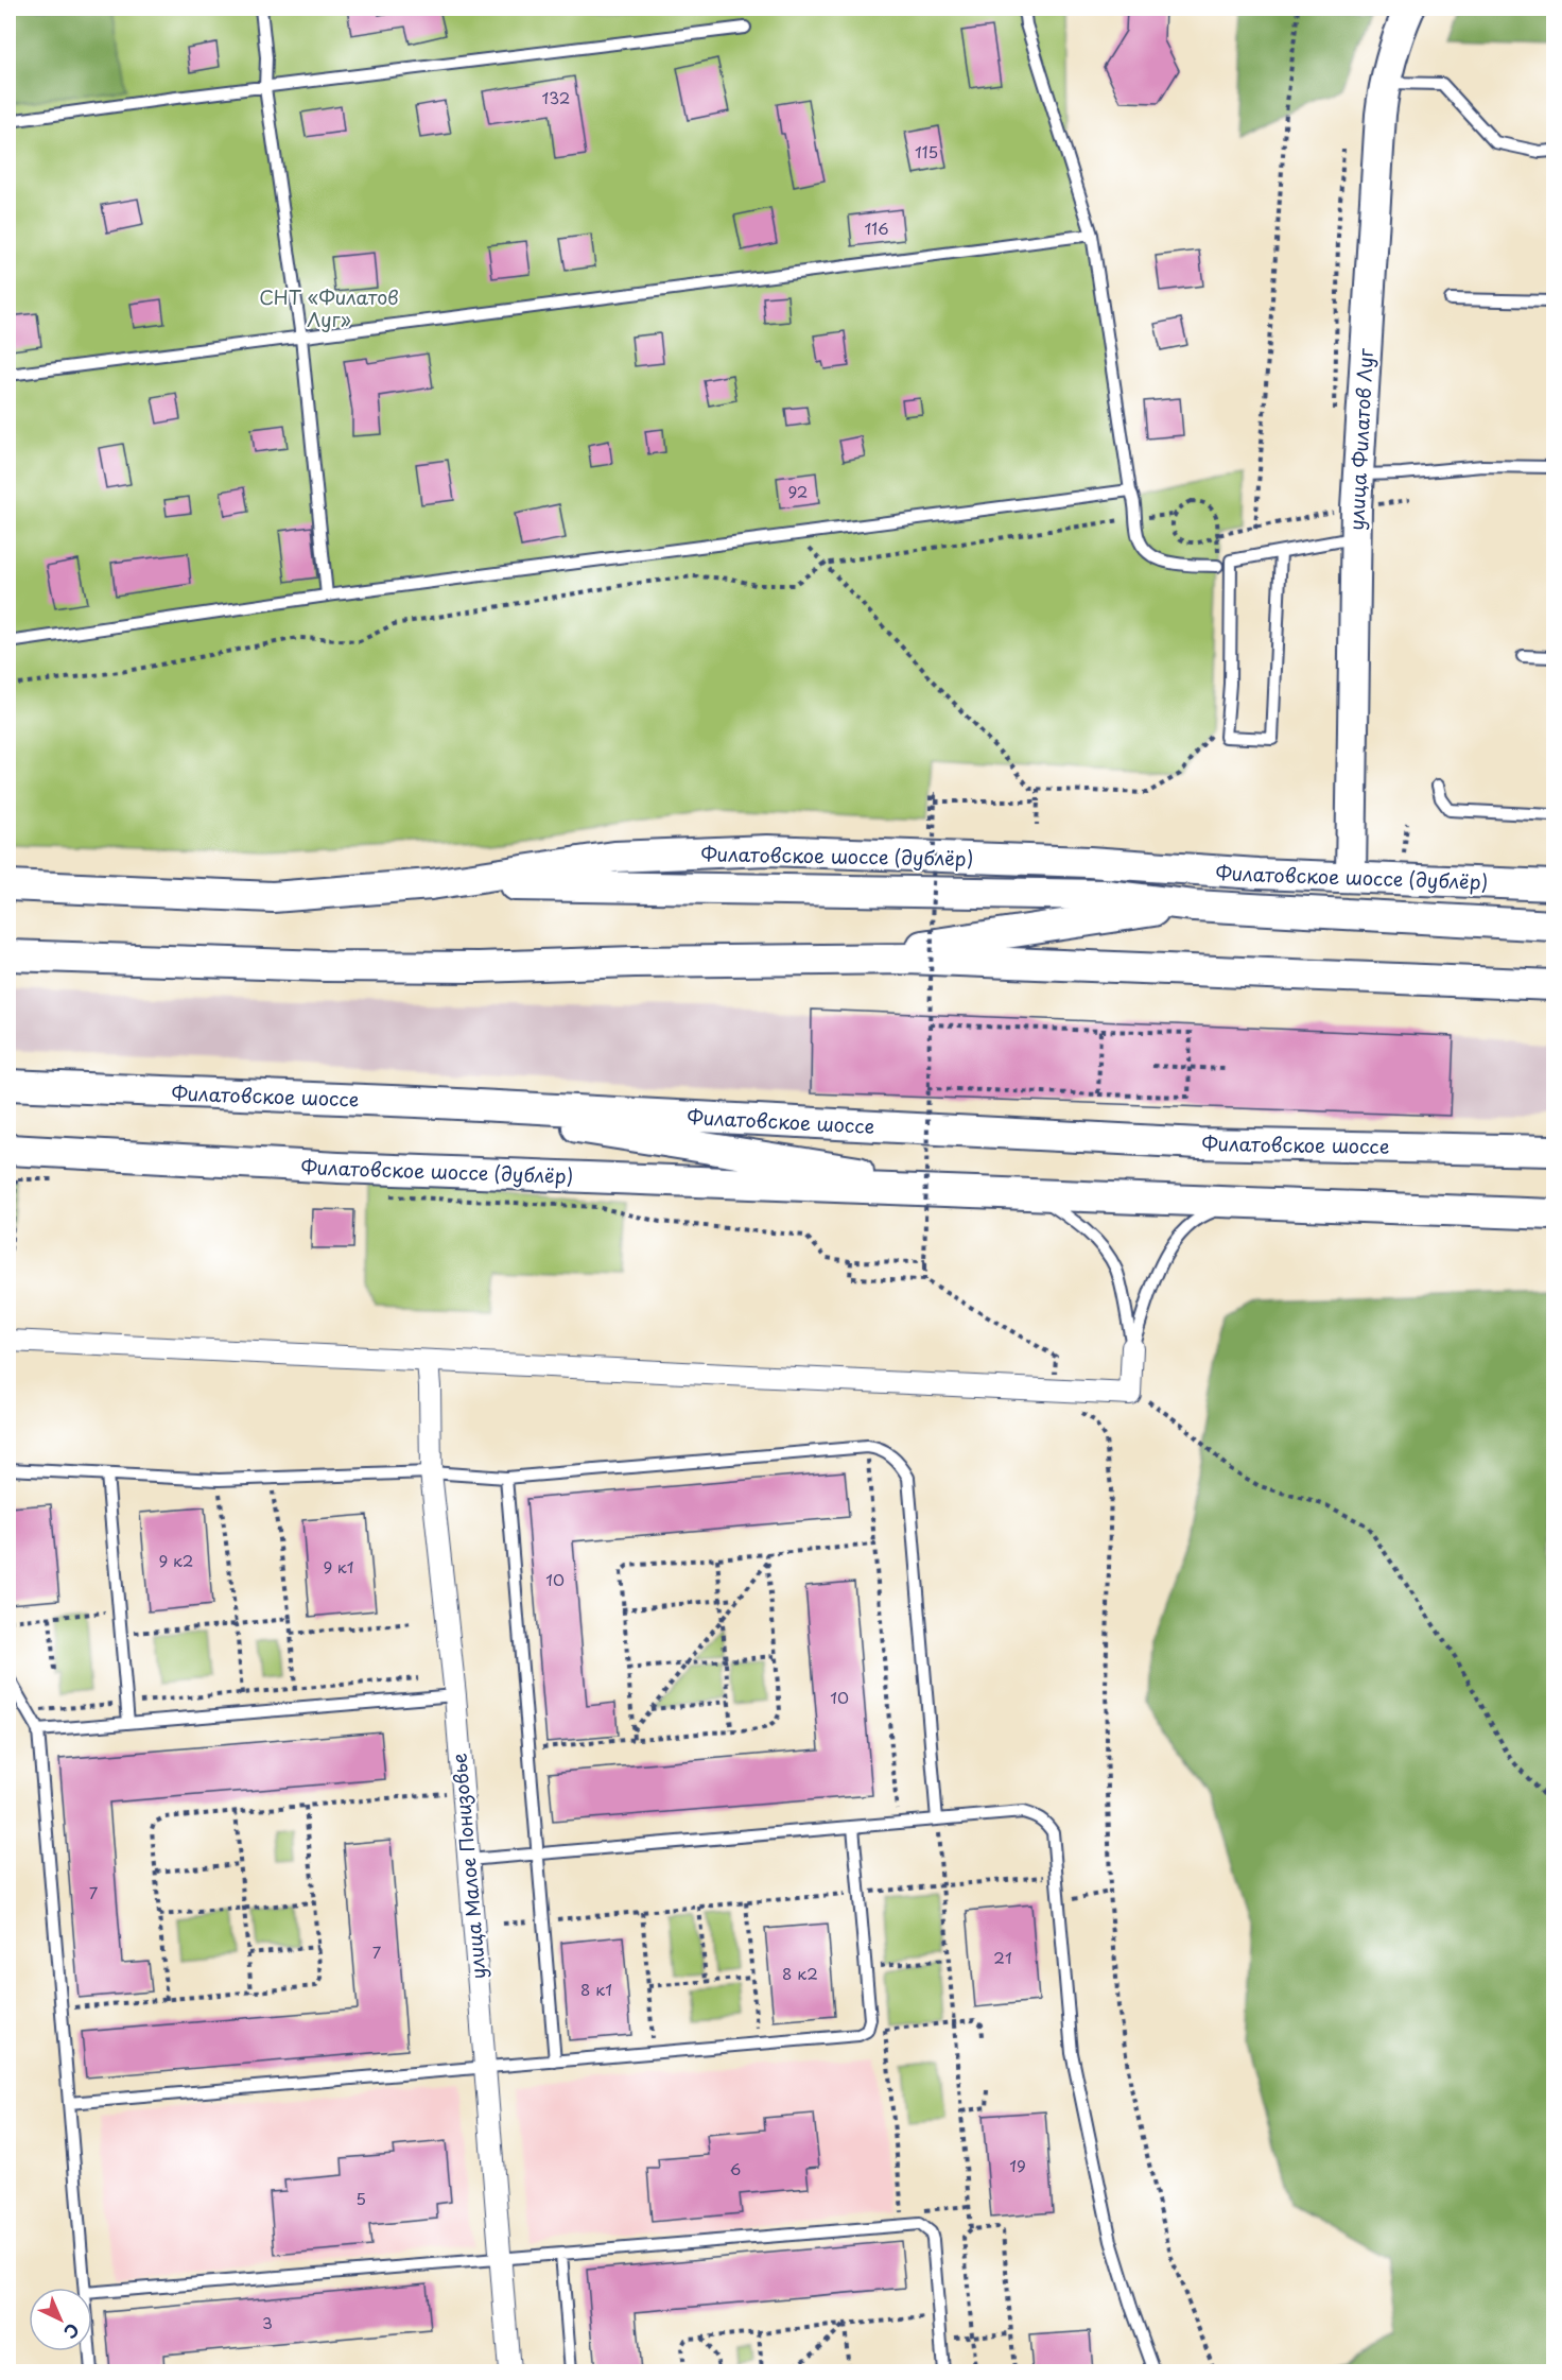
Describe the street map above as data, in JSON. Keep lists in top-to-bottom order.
{
  "streets": {
    "street": [
      "улица Филатов Луг",
      "Филатовское шоссе (дублёр)",
      "Филатовское шоссе",
      "улица Малое Понизовье"
    ]
  },
  "crossings": [
    ["улица Филатов Луг", "Филатовское шоссе (дублёр)"]
  ],
  "parks": ["СНТ «Филатов Луг»"],
  "house_numbers": [
    "132",
    "115",
    "116",
    "92",
    "9 к2",
    "9 к1",
    "10",
    "10",
    "7",
    "7",
    "21",
    "8 к2",
    "8 к1",
    "19",
    "6",
    "5",
    "3"
  ],
  "north": "bottom right"
}
